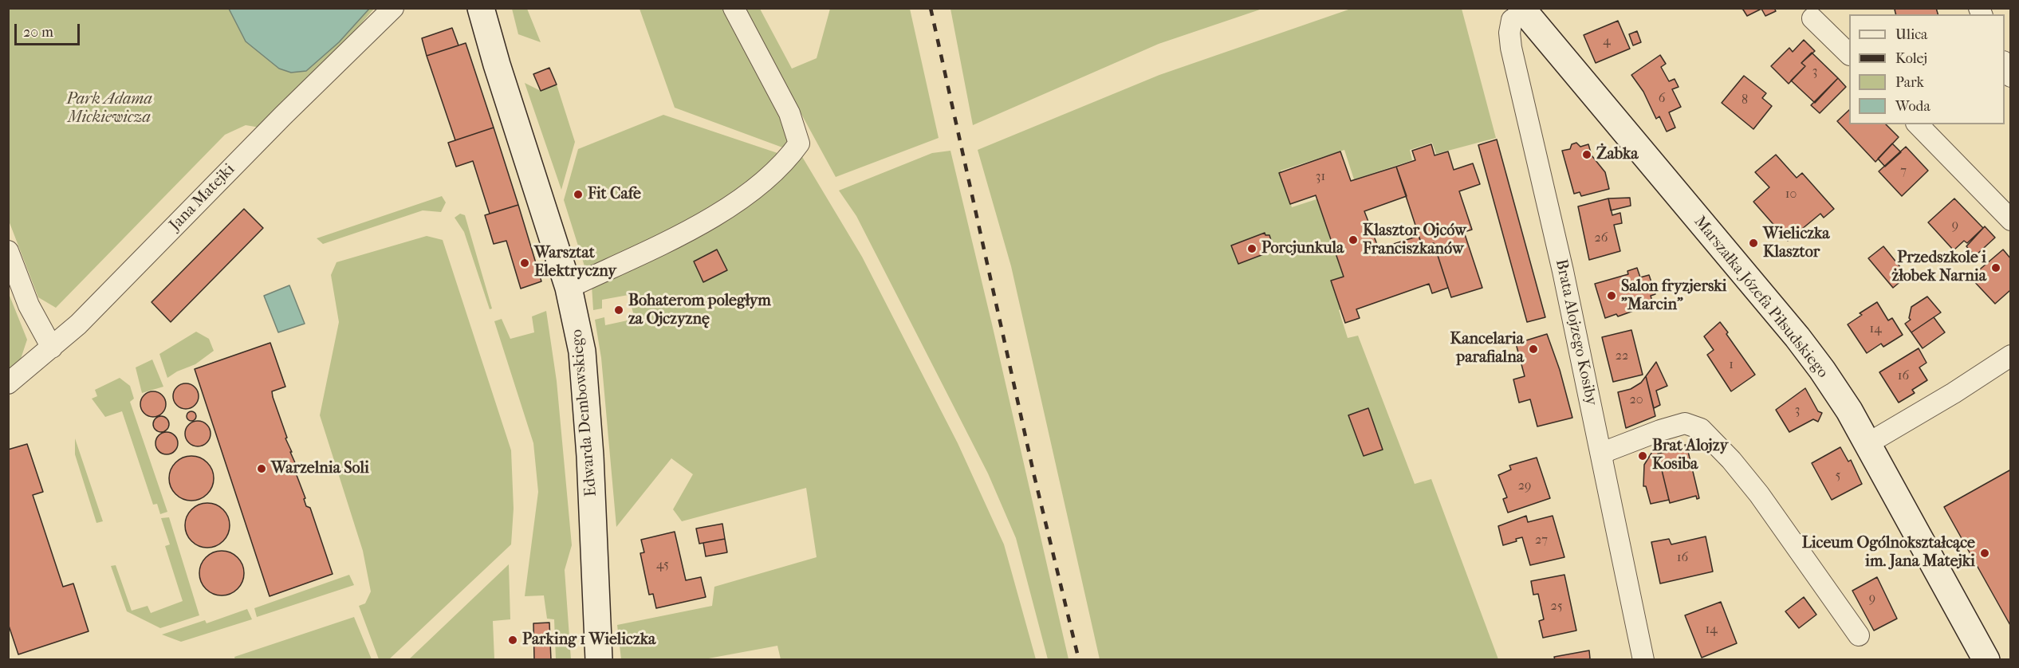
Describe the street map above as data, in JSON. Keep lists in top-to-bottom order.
{
  "streets": {
    "main road": ["Marszałka Józefa Piłsudskiego", "Edwarda Dembowskiego"],
    "street": ["Jana Matejki", "Brata Alojzego Kosiby"]
  },
  "crossings": [
    ["Marszałka Józefa Piłsudskiego", "Brata Alojzego Kosiby"]
  ],
  "parks": ["Park Adama Mickiewicza"],
  "places": [
    "Żabka",
    "Fit Cafe",
    "Klasztor Ojców Franciszkanów",
    "Wieliczka Klasztor",
    "Porcjunkula",
    "Warsztat Elektryczny",
    "Przedszkole i żłobek Narnia",
    "Salon fryzjerski \"Marcin\"",
    "Bohaterom poległym za Ojczyznę",
    "Kancelaria parafialna",
    "Brat Alojzy Kosiba",
    "Warzelnia Soli",
    "Liceum Ogólnokształcące im. Jana Matejki",
    "Parking 1 Wieliczka"
  ],
  "house_numbers": [
    "4",
    "3",
    "6",
    "8",
    "7",
    "31",
    "10",
    "9",
    "26",
    "14",
    "22",
    "1",
    "16",
    "20",
    "3",
    "5",
    "29",
    "27",
    "16",
    "45",
    "9",
    "25",
    "14"
  ],
  "legend": [
    "Ulica",
    "Kolej",
    "Park",
    "Woda"
  ],
  "scale_bar": "20 m"
}
